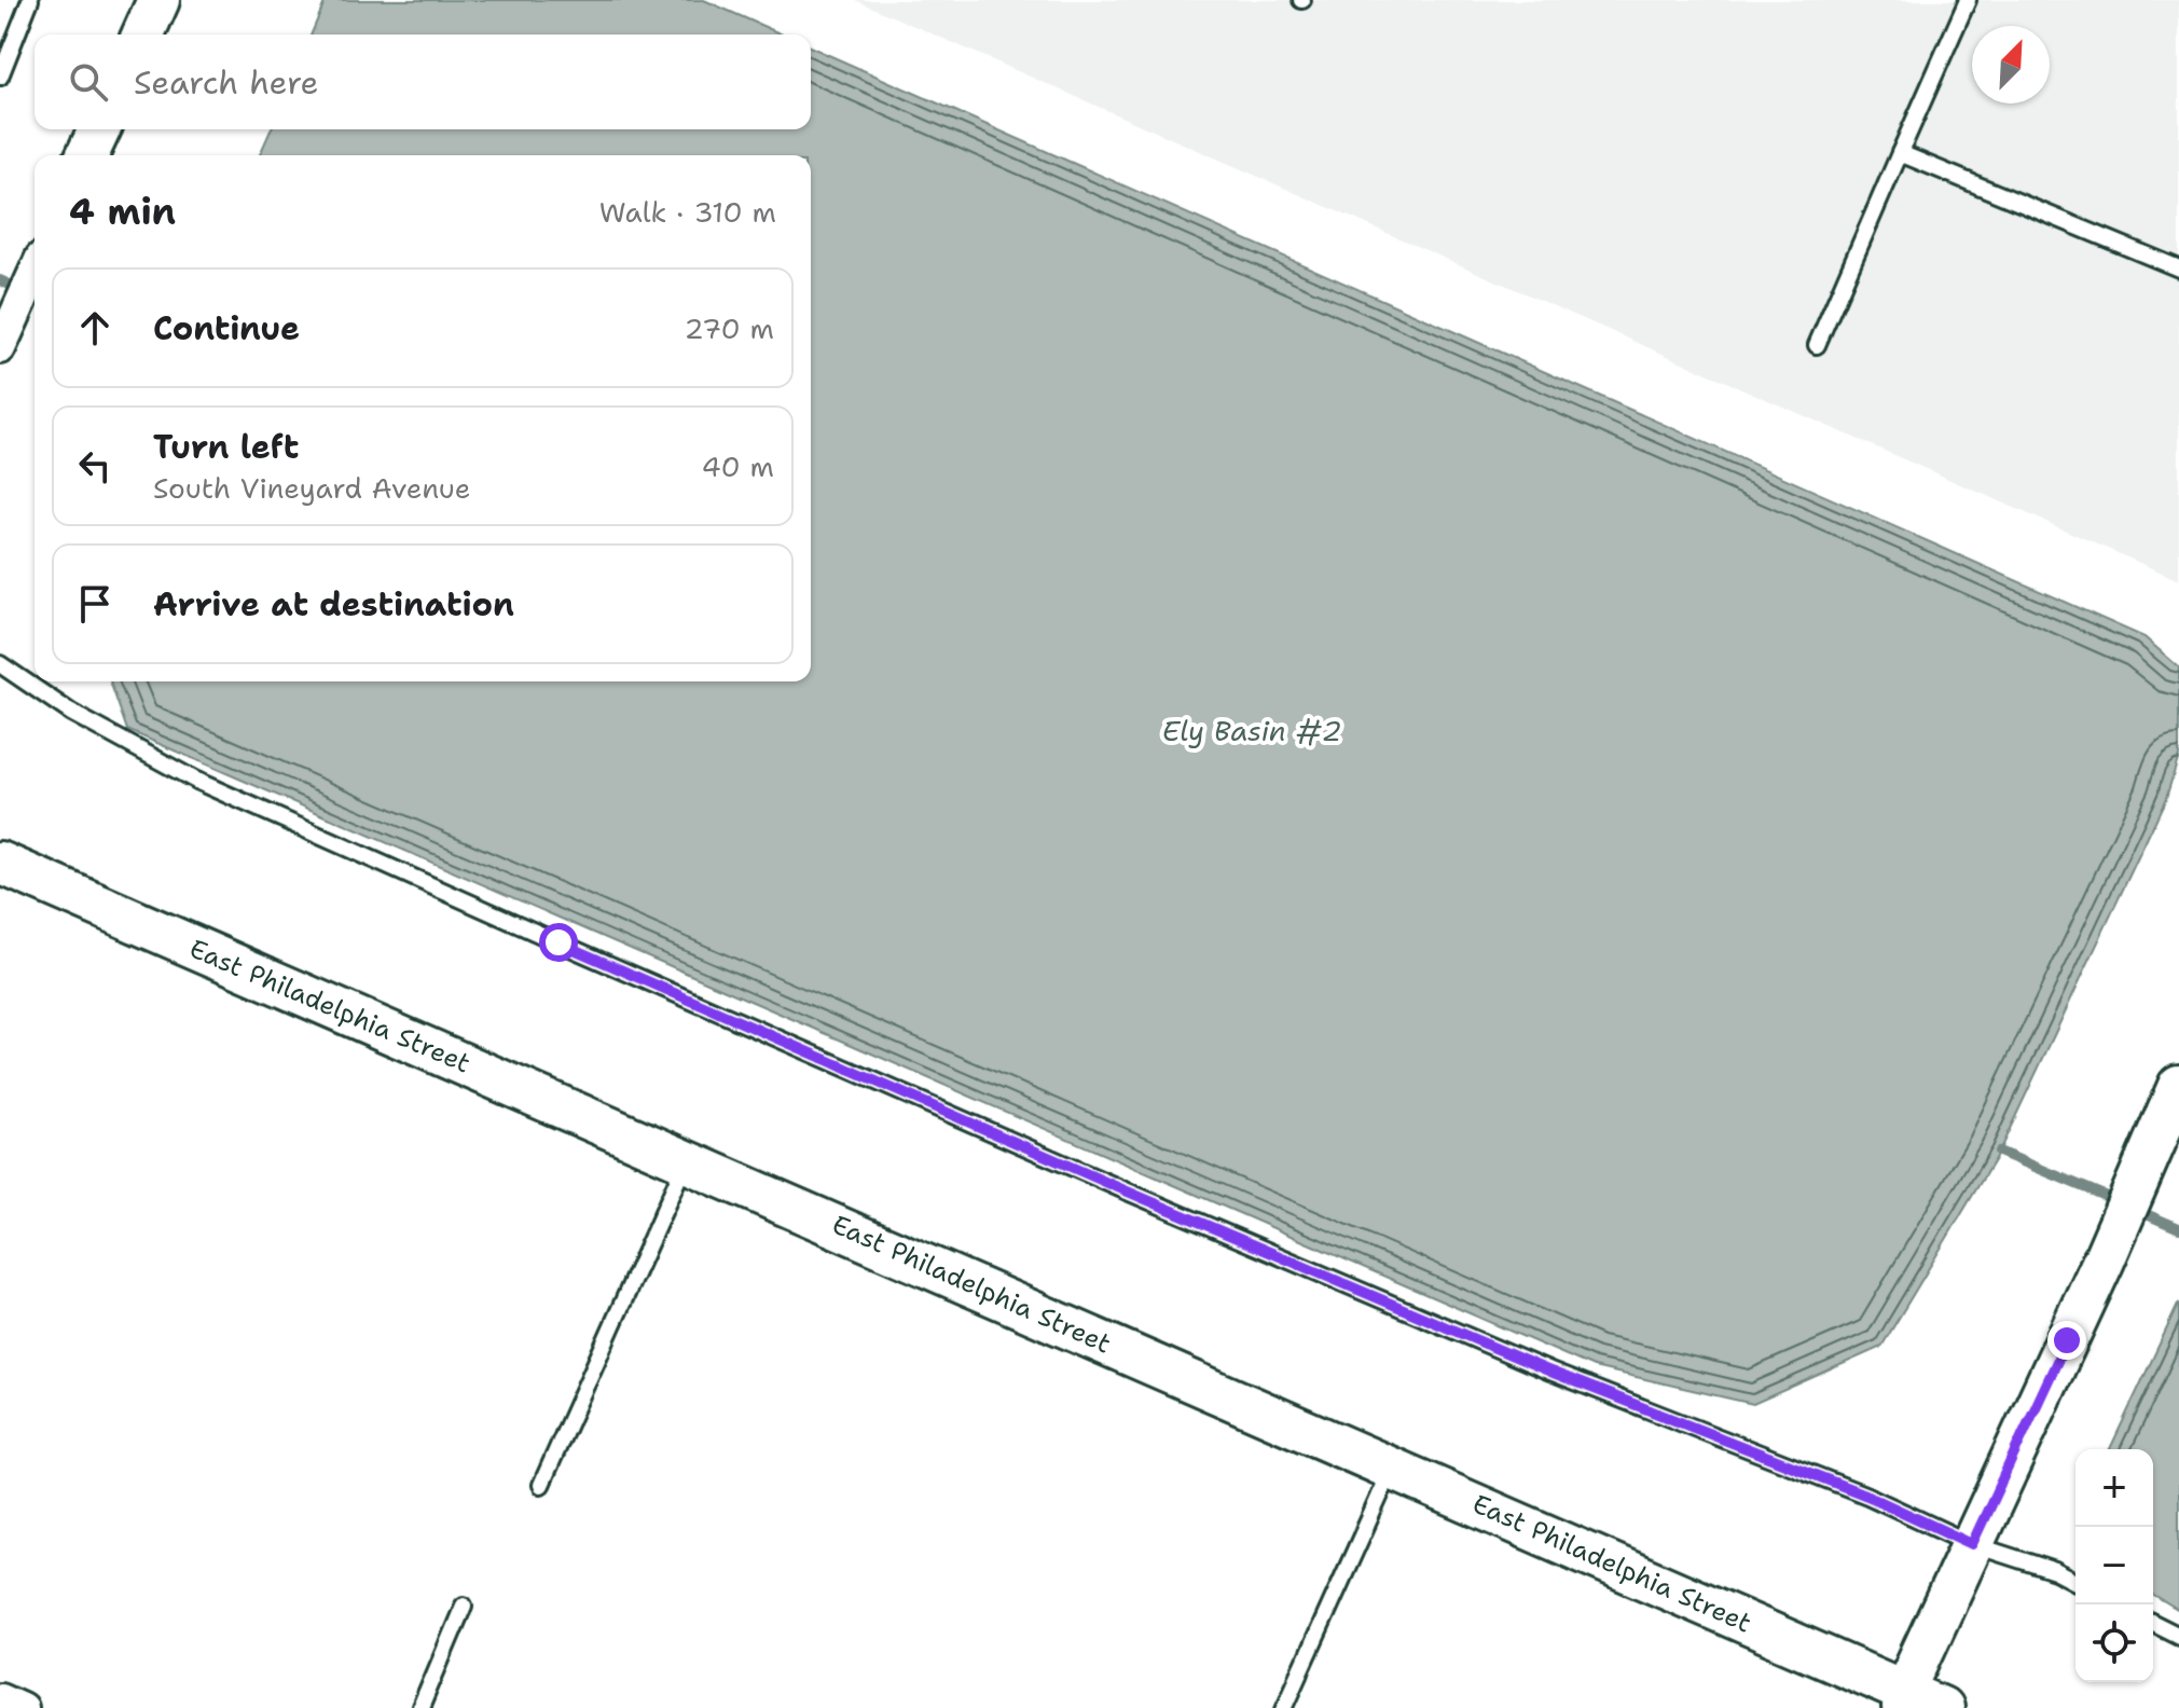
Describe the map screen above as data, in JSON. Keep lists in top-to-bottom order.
{
  "streets": {
    "street": ["East Philadelphia Street"]
  },
  "water": ["Ely Basin #2"],
  "north": "top right",
  "page": {
    "search": "Search here",
    "heading": ["4 min", "Walk · 310 m"],
    "list": [
      ["Continue", "270 m"],
      ["Turn left", "South Vineyard Avenue", "40 m"],
      "Arrive at destination"
    ],
    "map_buttons": ["+", "−"]
  }
}
